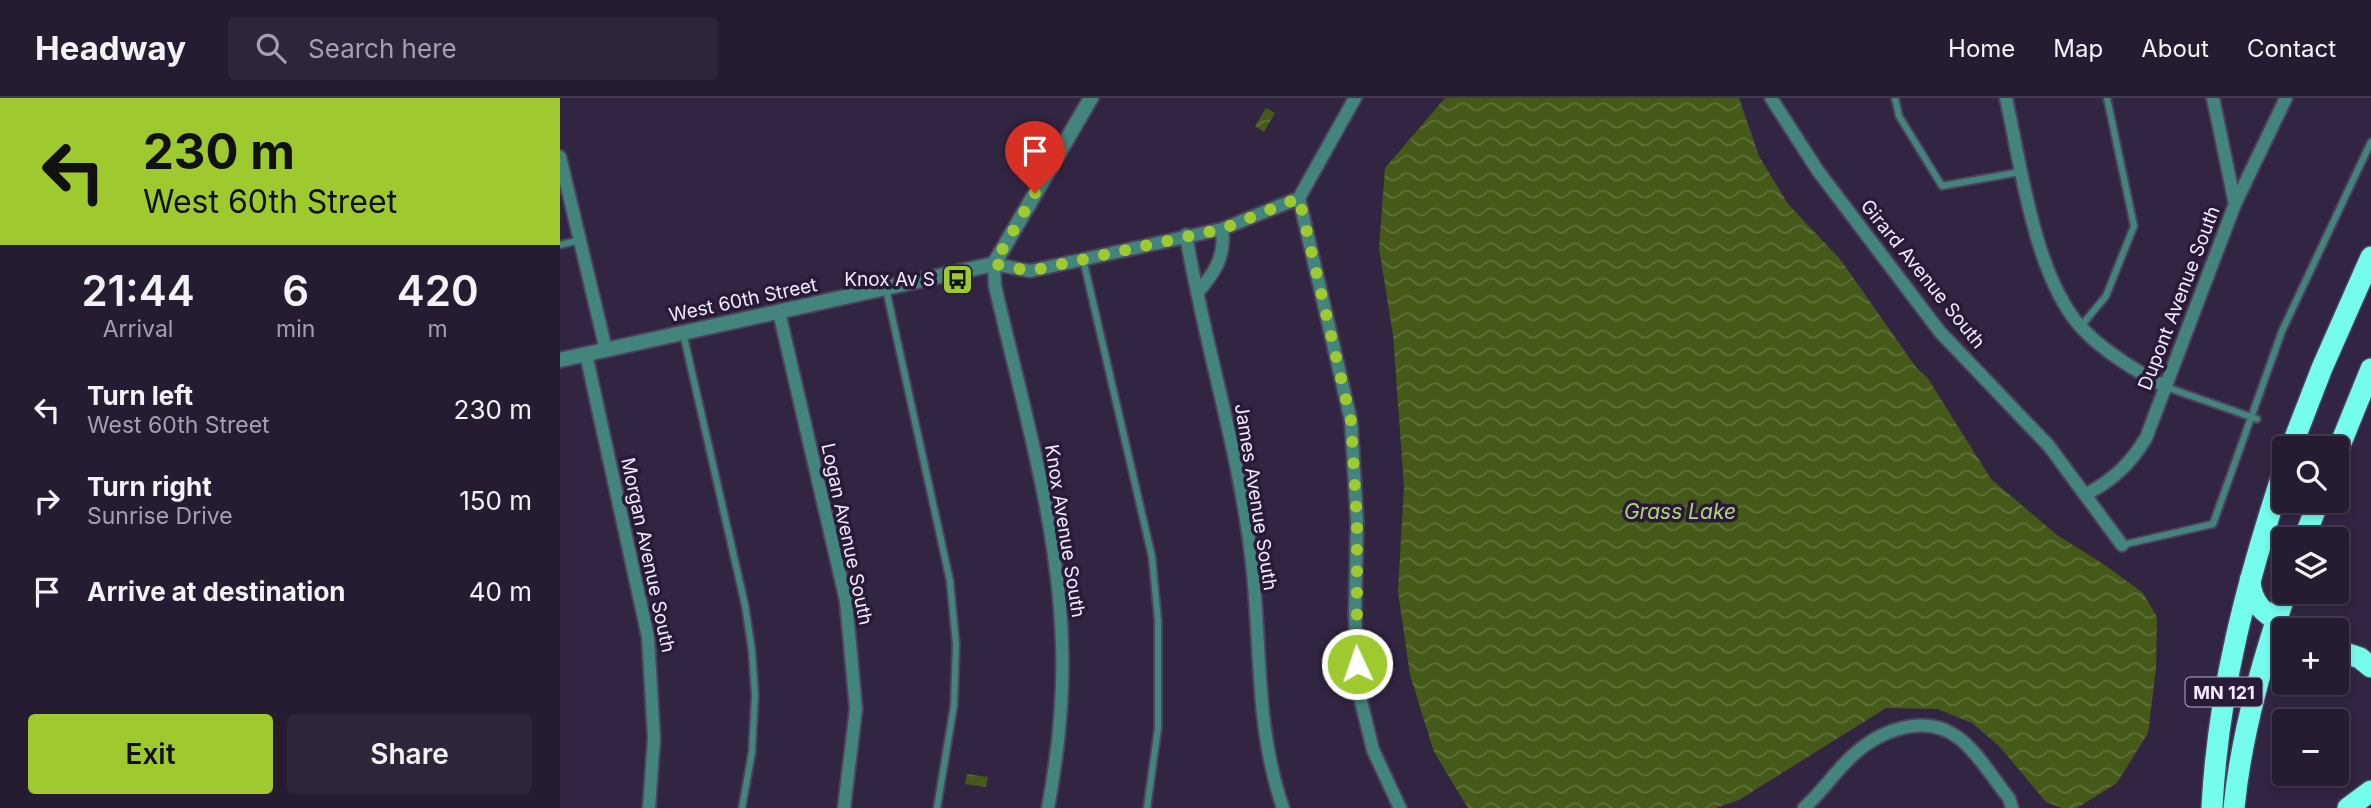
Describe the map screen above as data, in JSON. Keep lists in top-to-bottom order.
{
  "streets": {
    "highway": ["MN 121"],
    "street": [
      "Girard Avenue South",
      "Dupont Avenue South",
      "West 60th Street",
      "James Avenue South",
      "Knox Avenue South",
      "Logan Avenue South",
      "Morgan Avenue South"
    ]
  },
  "crossings": [
    ["Girard Avenue South", "Dupont Avenue South"],
    ["West 60th Street", "James Avenue South"],
    ["West 60th Street", "Knox Avenue South"],
    ["West 60th Street", "Logan Avenue South"],
    ["West 60th Street", "Morgan Avenue South"]
  ],
  "water": ["Grass Lake"],
  "places": {
    "bus stop": ["Knox Av S"]
  },
  "page": {
    "header": "Headway",
    "search": "Search here",
    "nav": [
      "Home",
      "Map",
      "About",
      "Contact"
    ],
    "turn": ["230 m", "West 60th Street"],
    "eta": [
      "21:44",
      "Arrival",
      "6",
      "min",
      "420",
      "m"
    ],
    "list": [
      {
        "name": "Turn left",
        "note": "West 60th Street",
        "value": "230 m"
      },
      {
        "name": "Turn right",
        "note": "Sunrise Drive",
        "value": "150 m"
      },
      {
        "name": "Arrive at destination",
        "value": "40 m"
      }
    ],
    "map_buttons": ["+", "−"],
    "buttons": ["Exit", "Share"]
  }
}
